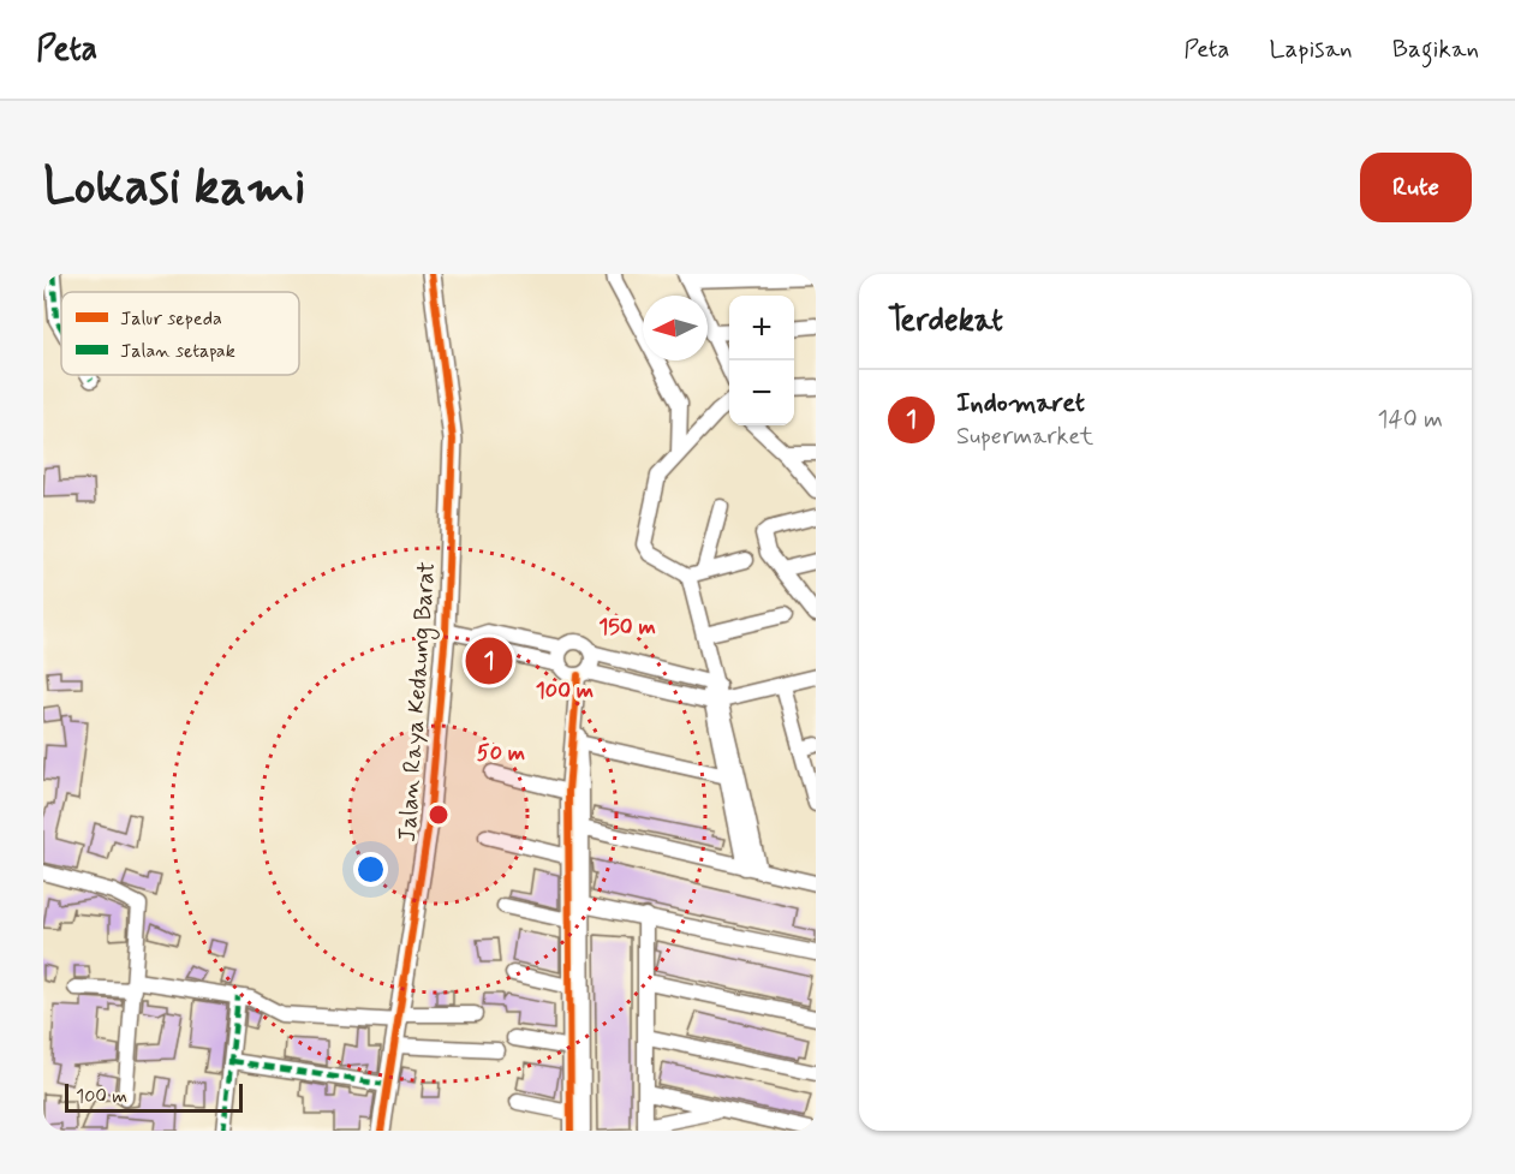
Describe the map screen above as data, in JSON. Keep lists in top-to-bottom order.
{
  "streets": {
    "street": ["Jalan Raya Kedaung Barat"]
  },
  "legend": ["Jalur sepeda", "Jalan setapak"],
  "scale_bar": "100 m",
  "north": "left",
  "page": {
    "header": "Peta",
    "nav": ["Peta", "Lapisan", "Bagikan"],
    "buttons": "Rute",
    "title": "Lokasi kami",
    "heading": "Terdekat",
    "map_buttons": ["+", "−"],
    "list": [
      {
        "mark": "1",
        "name": "Indomaret",
        "note": "Supermarket",
        "value": "140 m"
      }
    ],
    "pins": "1",
    "scale": "100 m"
  },
  "rings": ["150 m", "100 m", "50 m"]
}
